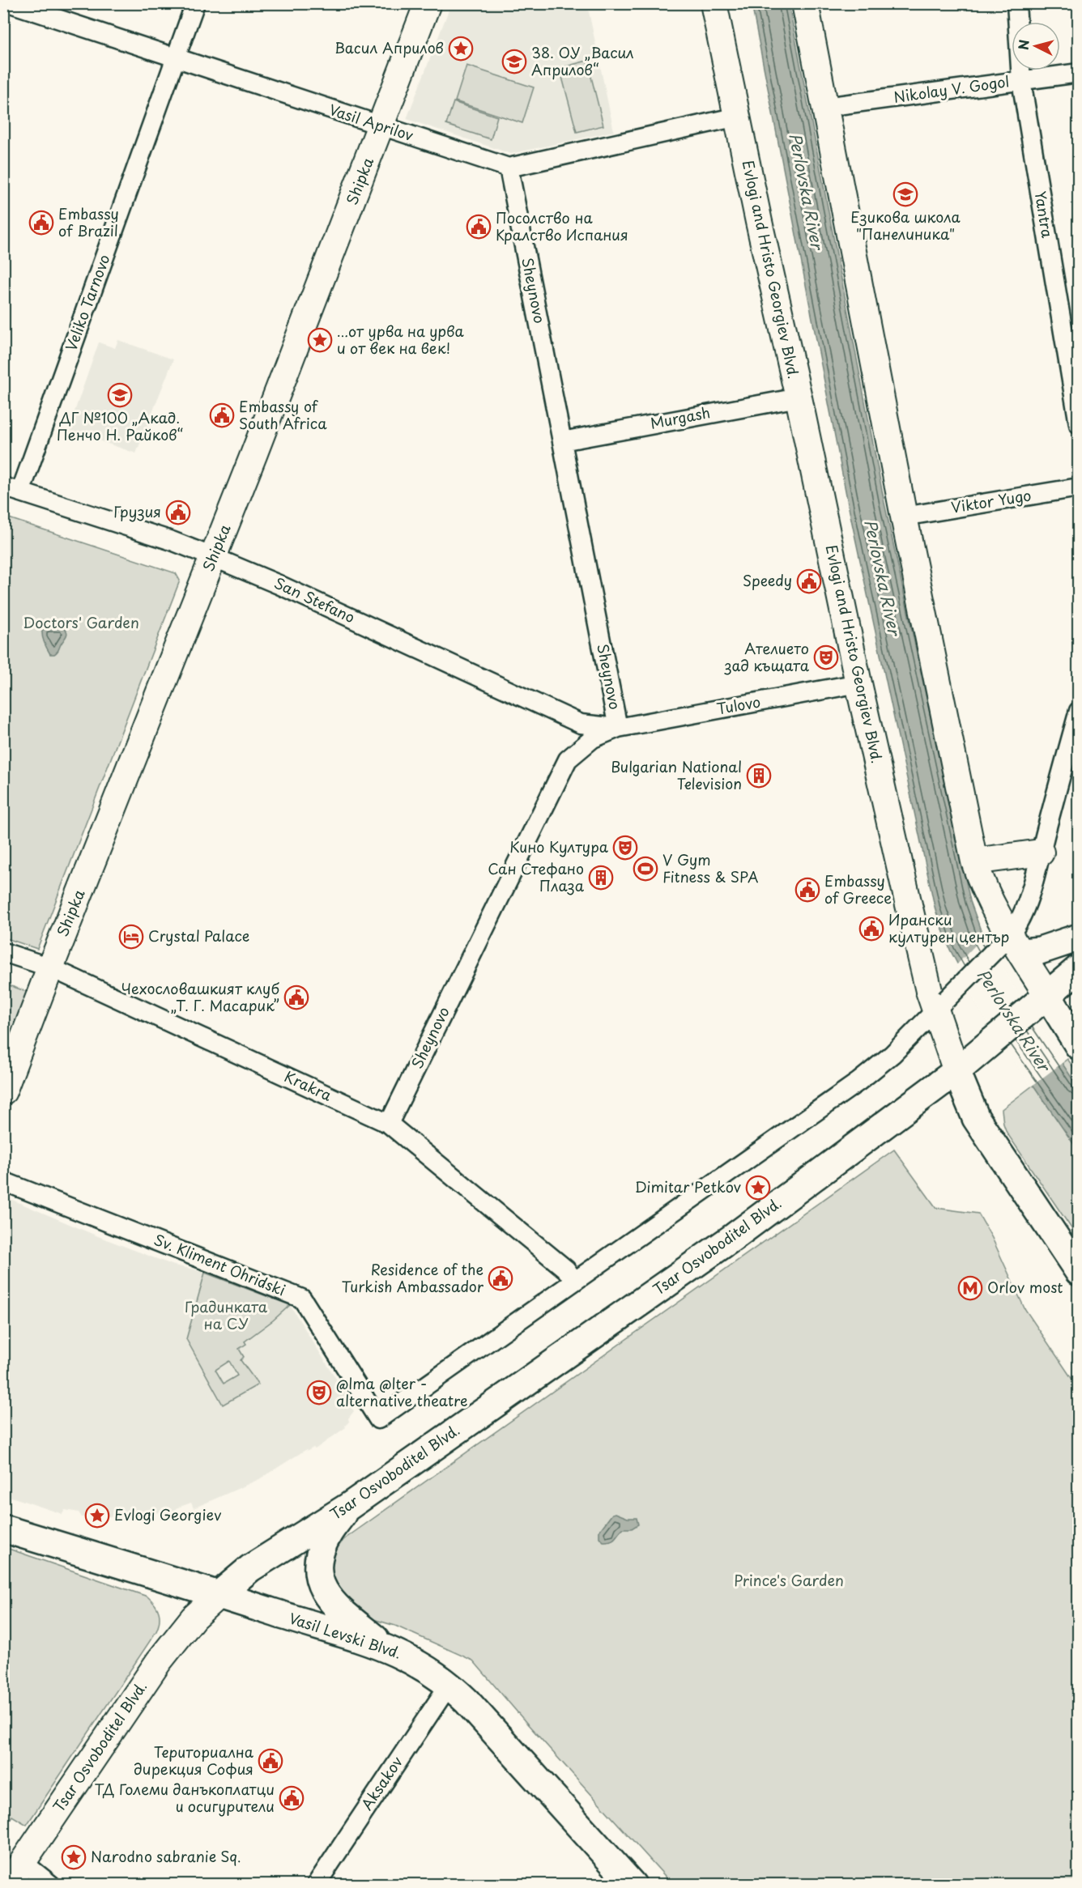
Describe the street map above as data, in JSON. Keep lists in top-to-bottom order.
{
  "streets": {
    "main road": [
      "Shipka",
      "Evlogi and Hristo Georgiev Blvd.",
      "Tsar Osvoboditel Blvd.",
      "Vasil Levski Blvd."
    ],
    "street": [
      "Nikolay V. Gogol",
      "Vasil Aprilov",
      "Yantra",
      "Sheynovo",
      "Veliko Tarnovo",
      "Murgash",
      "Viktor Yugo",
      "San Stefano",
      "Tulovo",
      "Krakra",
      "Sv. Kliment Ohridski",
      "Aksakov"
    ]
  },
  "crossings": [
    ["Nikolay V. Gogol", "Yantra"],
    ["Vasil Aprilov", "Shipka"],
    ["Vasil Aprilov", "Sheynovo"],
    ["Vasil Aprilov", "Veliko Tarnovo"],
    ["Shipka", "San Stefano"],
    ["Shipka", "Krakra"],
    ["Evlogi and Hristo Georgiev Blvd.", "Murgash"],
    ["Evlogi and Hristo Georgiev Blvd.", "Tulovo"],
    ["Evlogi and Hristo Georgiev Blvd.", "Tsar Osvoboditel Blvd."],
    ["Sheynovo", "Murgash"],
    ["Sheynovo", "San Stefano"],
    ["Sheynovo", "Tulovo"],
    ["Sheynovo", "Krakra"],
    ["Veliko Tarnovo", "San Stefano"],
    ["San Stefano", "Tulovo"],
    ["Krakra", "Sv. Kliment Ohridski"],
    ["Tsar Osvoboditel Blvd.", "Vasil Levski Blvd."],
    ["Vasil Levski Blvd.", "Aksakov"]
  ],
  "water": ["Perlovska River"],
  "parks": ["Doctors' Garden", "Градинката на СУ", "Prince's Garden"],
  "places": {
    "place": [
      "Васил Априлов",
      "...от урва на урва и от век на век!",
      "Dimitar Petkov",
      "Evlogi Georgiev",
      "Narodno sabranie Sq."
    ],
    "school or university": ["38. ОУ „Васил Априлов“", "Езикова школа \"Панелиника\"", "ДГ №100 „Акад. Пенчо Н. Райков“"],
    "public building": [
      "Embassy of Brazil",
      "Посолство на Кралство Испания",
      "Embassy of South Africa",
      "Грузия",
      "Speedy",
      "Embassy of Greece",
      "Ирански културен център",
      "Чехословашкият клуб „Т. Г. Масарик”",
      "Residence of the Turkish Ambassador",
      "Териториална дирекция София",
      "ТД Големи данъкоплатци и осигурители"
    ],
    "theatre": ["Ателието зад къщата", "Кино Култура", "@lma @lter - alternative theatre"],
    "building": ["Bulgarian National Television", "Сан Стефано Плаза"],
    "sports": ["V Gym Fitness & SPA"],
    "hotel": ["Crystal Palace"],
    "metro station": ["Orlov most"]
  },
  "north": "left"
}
